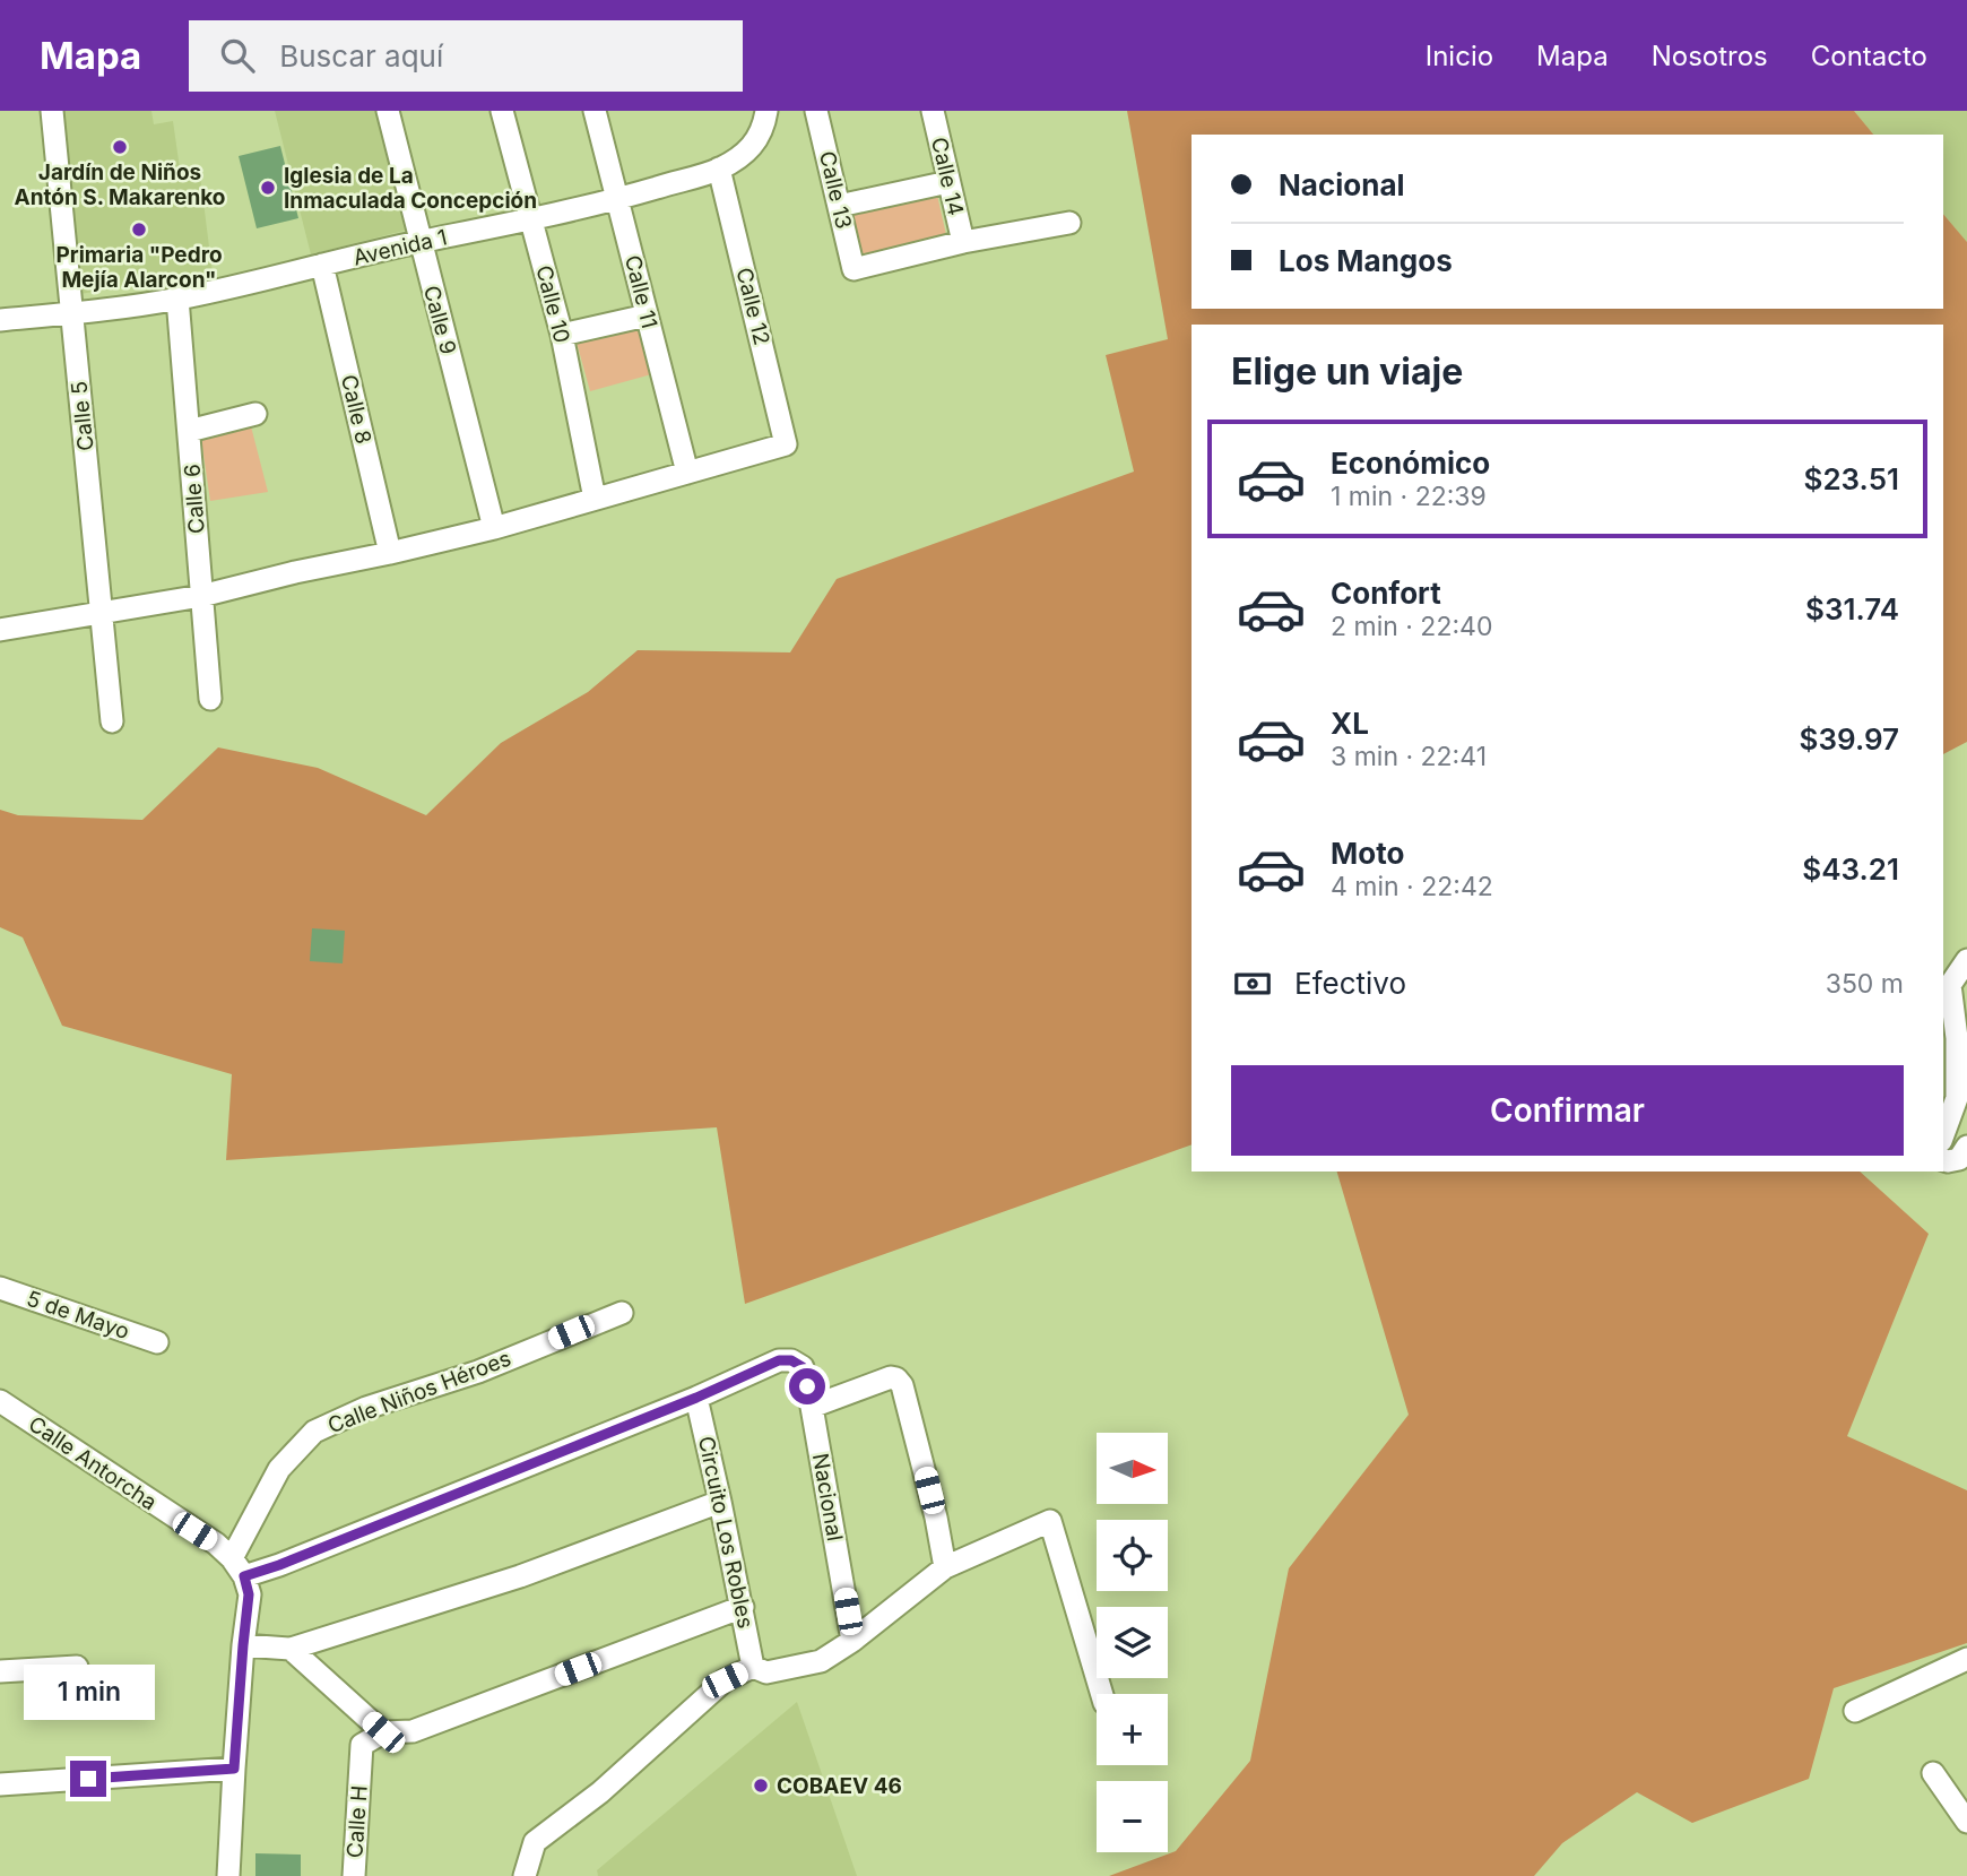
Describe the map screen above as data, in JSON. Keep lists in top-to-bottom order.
{
  "streets": {
    "street": [
      "Calle 14",
      "Calle 13",
      "Avenida 1",
      "Calle 11",
      "Calle 10",
      "Calle 12",
      "Calle 9",
      "Calle 8",
      "Calle 5",
      "Calle 6",
      "5 de Mayo",
      "Calle Niños Héroes",
      "Calle Antorcha",
      "Nacional",
      "Circuito Los Robles",
      "Calle H"
    ]
  },
  "crossings": [
    ["Calle 14", "Calle 13"],
    ["Avenida 1", "Calle 11"],
    ["Avenida 1", "Calle 10"],
    ["Avenida 1", "Calle 12"],
    ["Avenida 1", "Calle 9"],
    ["Avenida 1", "Calle 8"],
    ["Avenida 1", "Calle 5"],
    ["Avenida 1", "Calle 6"],
    ["Calle 11", "Calle 12"],
    ["Calle Niños Héroes", "Calle Antorcha"],
    ["Nacional", "Circuito Los Robles"]
  ],
  "places": [
    "Jardín de Niños Antón S. Makarenko",
    "Iglesia de La Inmaculada Concepción",
    "Primaria \"Pedro Mejía Alarcon\"",
    "COBAEV 46"
  ],
  "north": "right",
  "page": {
    "header": "Mapa",
    "search": "Buscar aquí",
    "nav": [
      "Inicio",
      "Mapa",
      "Nosotros",
      "Contacto"
    ],
    "banner": ["Nacional", "Los Mangos"],
    "heading": "Elige un viaje",
    "list": [
      {
        "name": "Económico",
        "note": "1 min · 22:39",
        "value": "$23.51"
      },
      {
        "name": "Confort",
        "note": "2 min · 22:40",
        "value": "$31.74"
      },
      {
        "name": "XL",
        "note": "3 min · 22:41",
        "value": "$39.97"
      },
      {
        "name": "Moto",
        "note": "4 min · 22:42",
        "value": "$43.21"
      }
    ],
    "pay": ["Efectivo", "350 m"],
    "buttons": "Confirmar",
    "map_buttons": ["+", "−"],
    "bubble": "1 min"
  }
}
